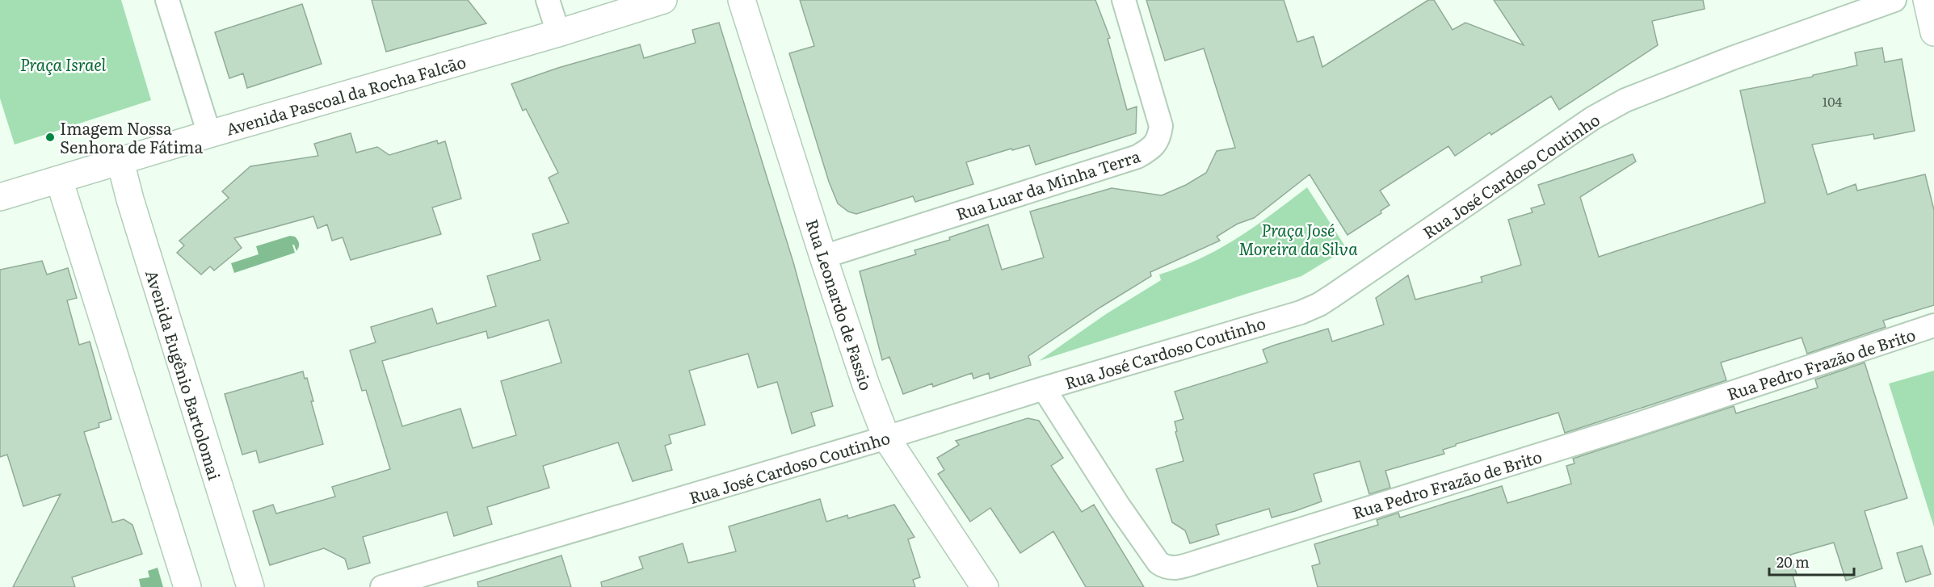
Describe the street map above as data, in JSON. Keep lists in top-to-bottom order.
{
  "streets": {
    "street": [
      "Avenida Pascoal da Rocha Falcão",
      "Rua José Cardoso Coutinho",
      "Rua Luar da Minha Terra",
      "Rua Leonardo de Fassio",
      "Rua Pedro Frazão de Brito",
      "Avenida Eugênio Bartolomai"
    ]
  },
  "crossings": [
    ["Avenida Pascoal da Rocha Falcão", "Avenida Eugênio Bartolomai"],
    ["Rua José Cardoso Coutinho", "Rua Leonardo de Fassio"],
    ["Rua José Cardoso Coutinho", "Rua Pedro Frazão de Brito"],
    ["Rua Luar da Minha Terra", "Rua Leonardo de Fassio"]
  ],
  "parks": ["Praça Israel", "Praça José Moreira da Silva"],
  "places": ["Imagem Nossa Senhora de Fátima"],
  "house_numbers": ["104"],
  "scale_bar": "20 m"
}
